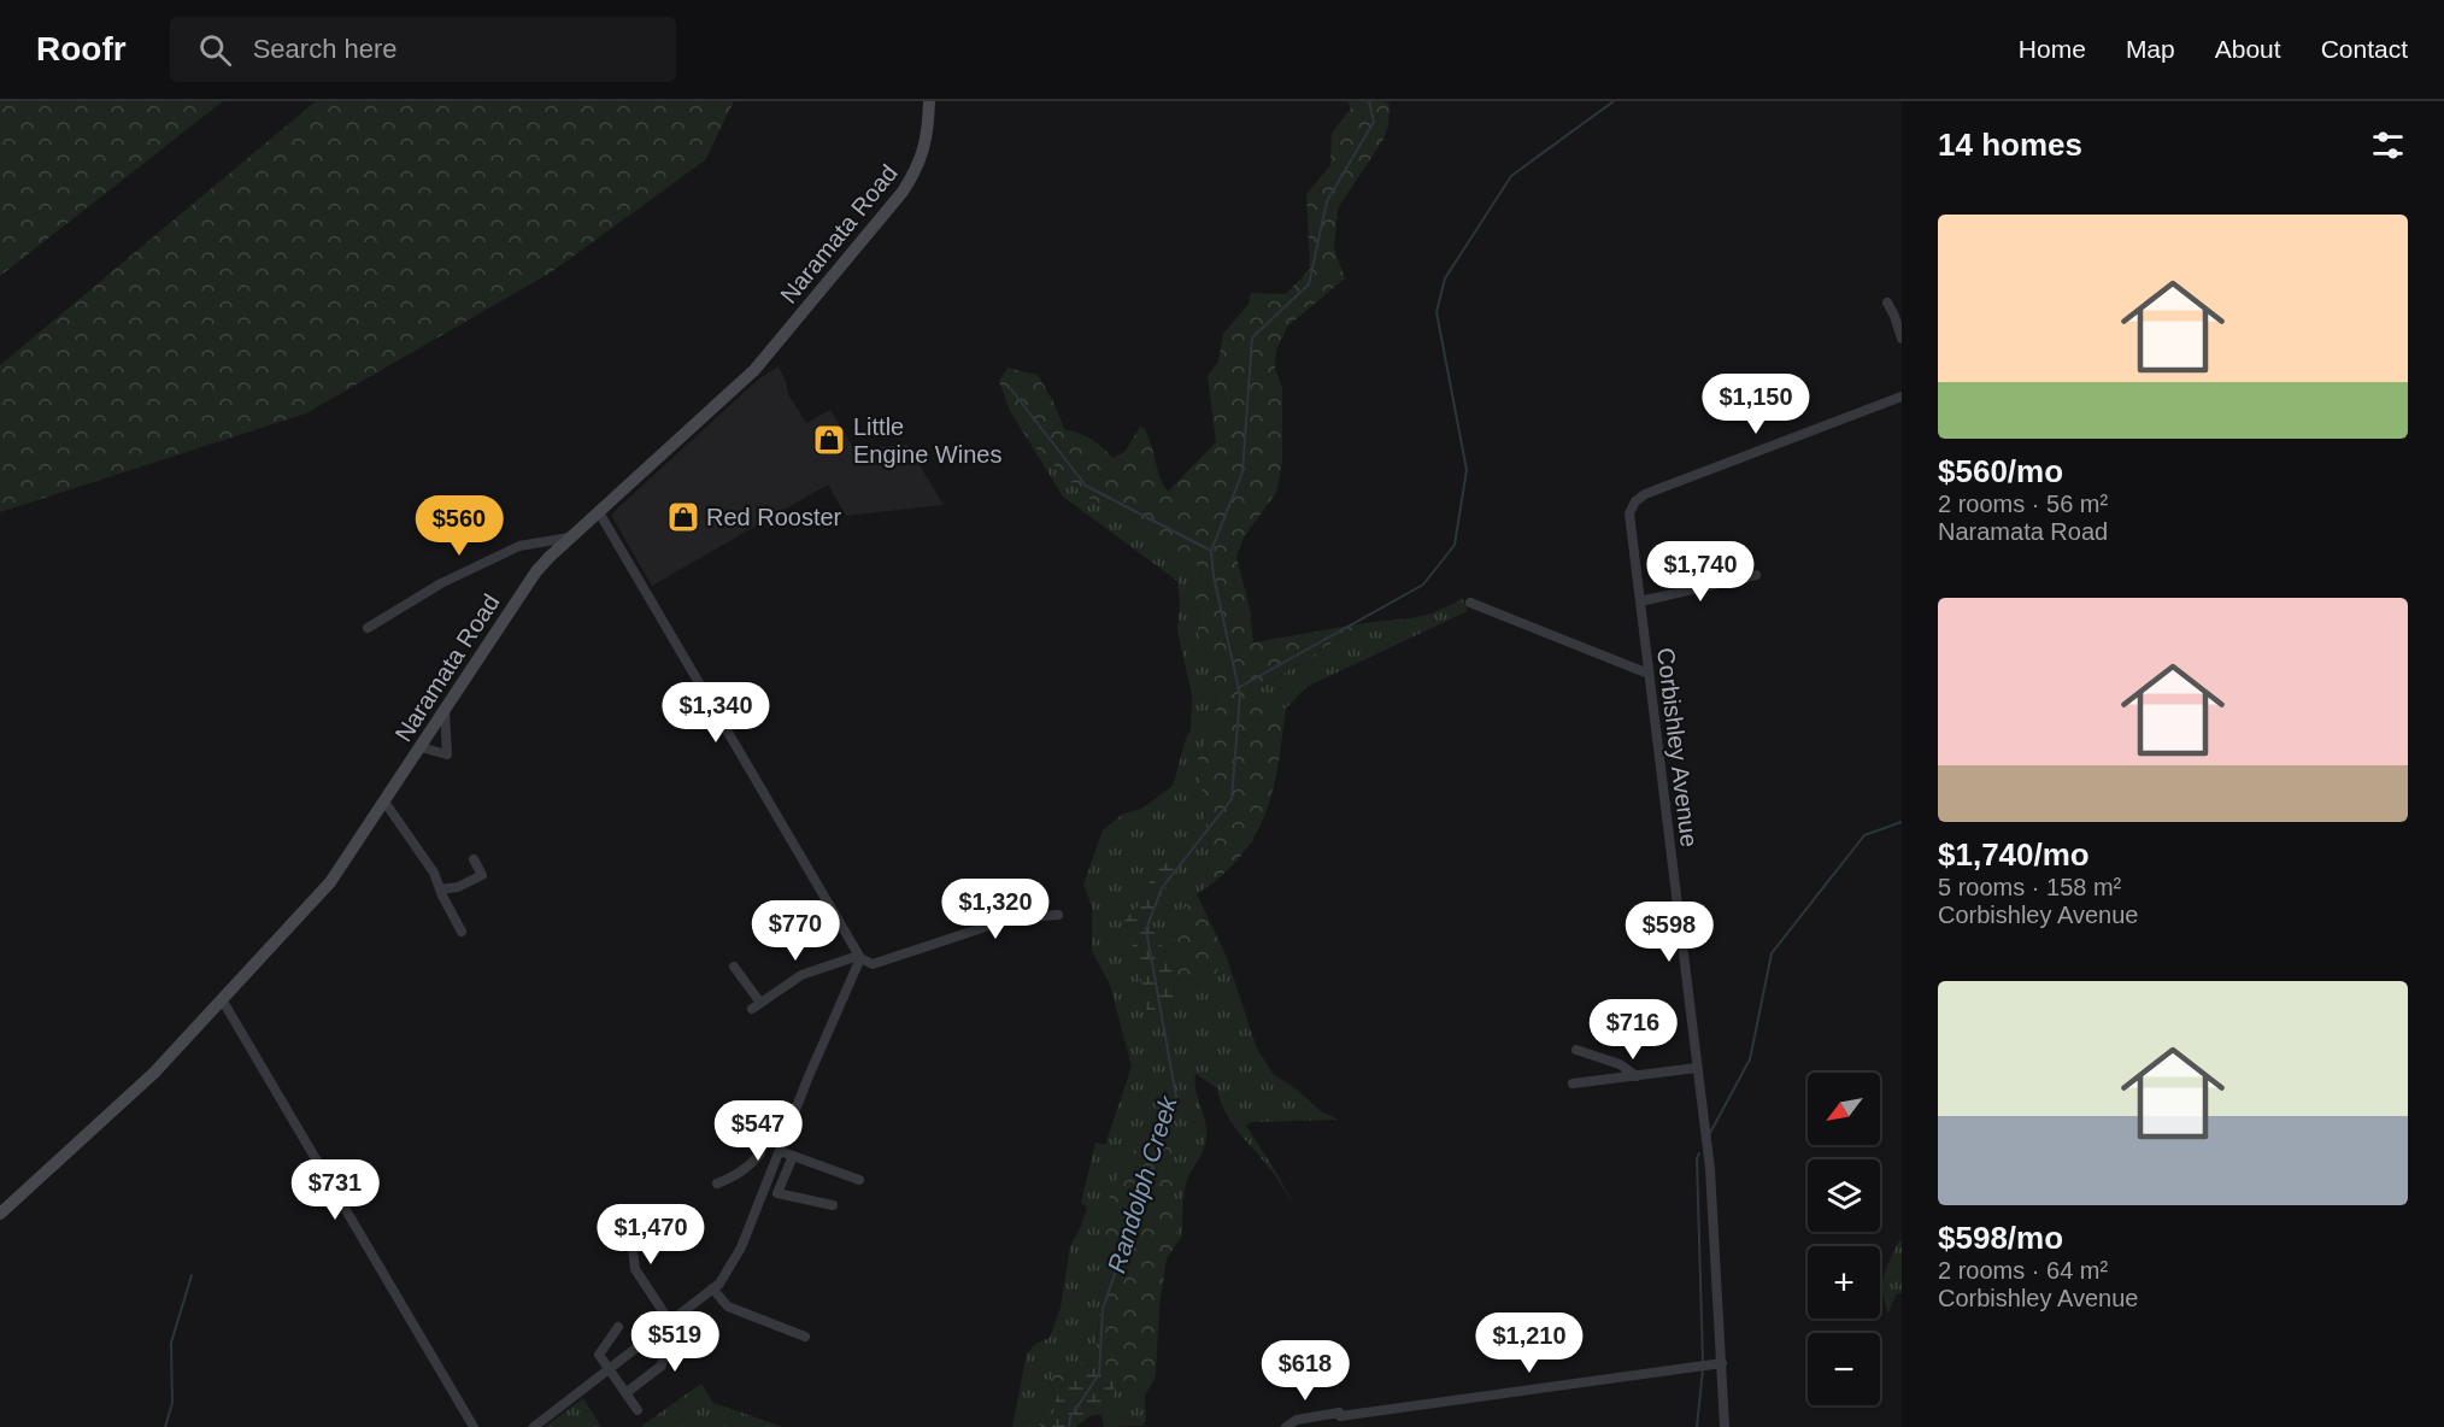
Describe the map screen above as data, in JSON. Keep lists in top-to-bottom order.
{
  "streets": {
    "main road": ["Naramata Road"],
    "street": ["Corbishley Avenue"]
  },
  "water": ["Randolph Creek"],
  "places": {
    "shop": ["Little Engine Wines", "Red Rooster"]
  },
  "north": "bottom left",
  "page": {
    "header": "Roofr",
    "search": "Search here",
    "nav": [
      "Home",
      "Map",
      "About",
      "Contact"
    ],
    "heading": "14 homes",
    "list": [
      {
        "name": "$560/mo",
        "note": "2 rooms · 56 m² · Naramata Road"
      },
      {
        "name": "$1,740/mo",
        "note": "5 rooms · 158 m² · Corbishley Avenue"
      },
      {
        "name": "$598/mo",
        "note": "2 rooms · 64 m² · Corbishley Avenue"
      }
    ],
    "price": [
      "$1,150",
      "$560",
      "$1,740",
      "$1,340",
      "$1,320",
      "$770",
      "$598",
      "$716",
      "$547",
      "$731",
      "$1,470",
      "$519",
      "$1,210",
      "$618"
    ],
    "map_buttons": ["+", "−"]
  }
}
